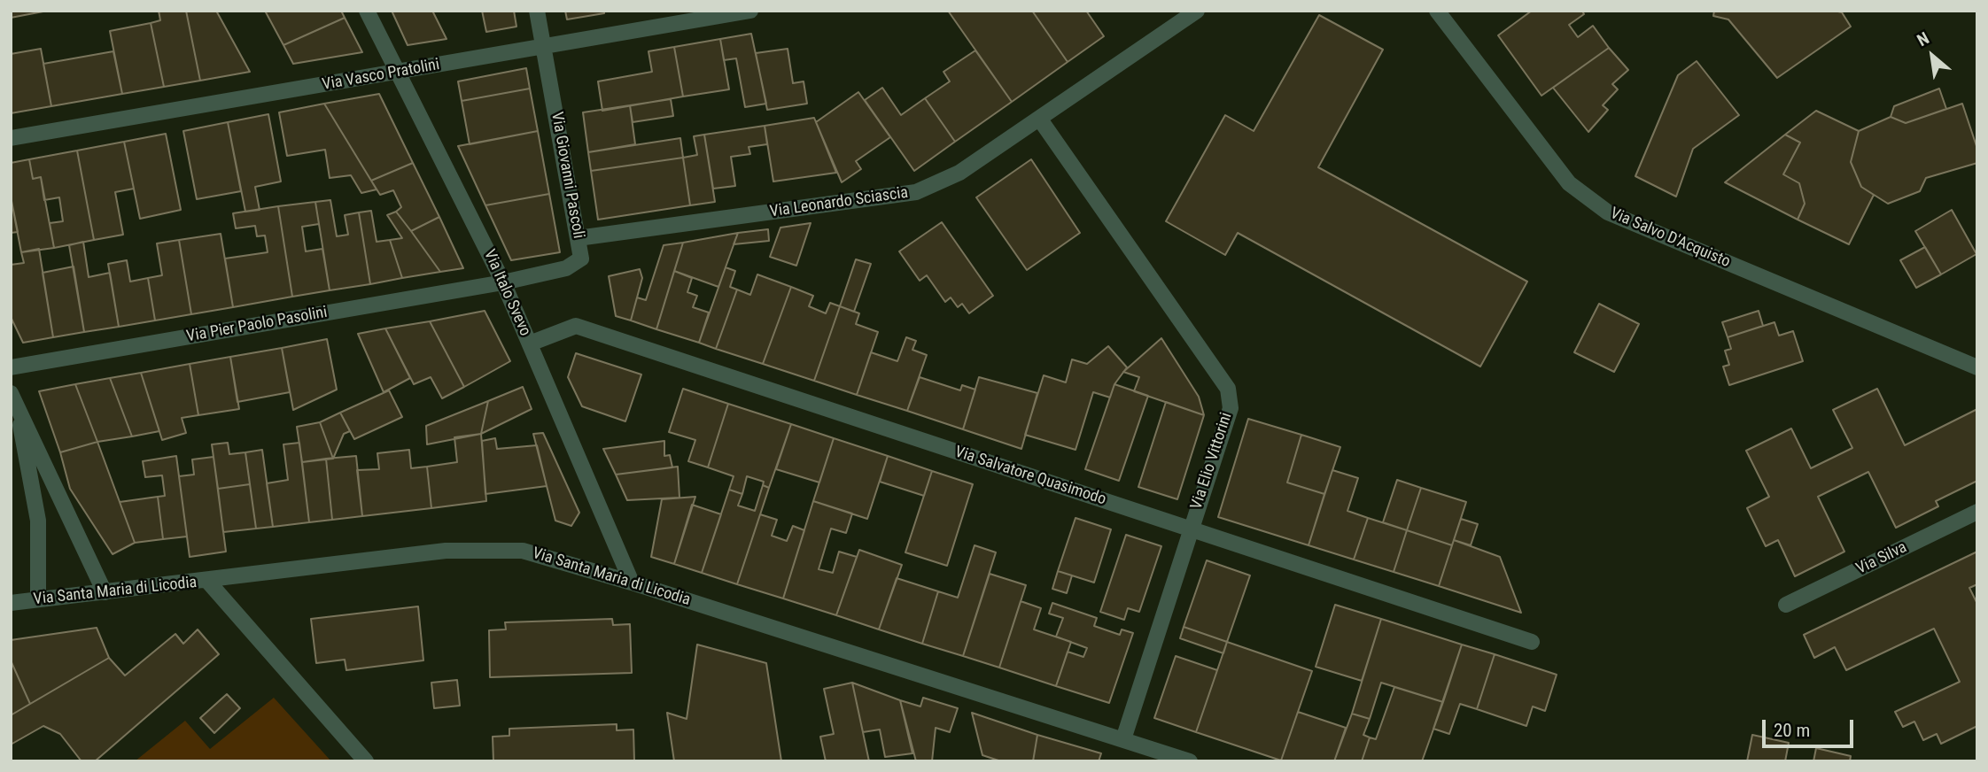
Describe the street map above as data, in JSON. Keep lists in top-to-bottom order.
{
  "streets": {
    "street": [
      "Via Vasco Pratolini",
      "Via Giovanni Pascoli",
      "Via Leonardo Sciascia",
      "Via Salvo D'Acquisto",
      "Via Italo Svevo",
      "Via Pier Paolo Pasolini",
      "Via Elio Vittorini",
      "Via Salvatore Quasimodo",
      "Via Silva",
      "Via Santa Maria di Licodia"
    ]
  },
  "crossings": [
    ["Via Vasco Pratolini", "Via Giovanni Pascoli"],
    ["Via Vasco Pratolini", "Via Italo Svevo"],
    ["Via Giovanni Pascoli", "Via Leonardo Sciascia"],
    ["Via Giovanni Pascoli", "Via Italo Svevo"],
    ["Via Giovanni Pascoli", "Via Pier Paolo Pasolini"],
    ["Via Leonardo Sciascia", "Via Elio Vittorini"],
    ["Via Italo Svevo", "Via Pier Paolo Pasolini"],
    ["Via Italo Svevo", "Via Salvatore Quasimodo"],
    ["Via Italo Svevo", "Via Santa Maria di Licodia"],
    ["Via Elio Vittorini", "Via Salvatore Quasimodo"],
    ["Via Elio Vittorini", "Via Santa Maria di Licodia"]
  ],
  "scale_bar": "20 m",
  "north": "top left"
}
